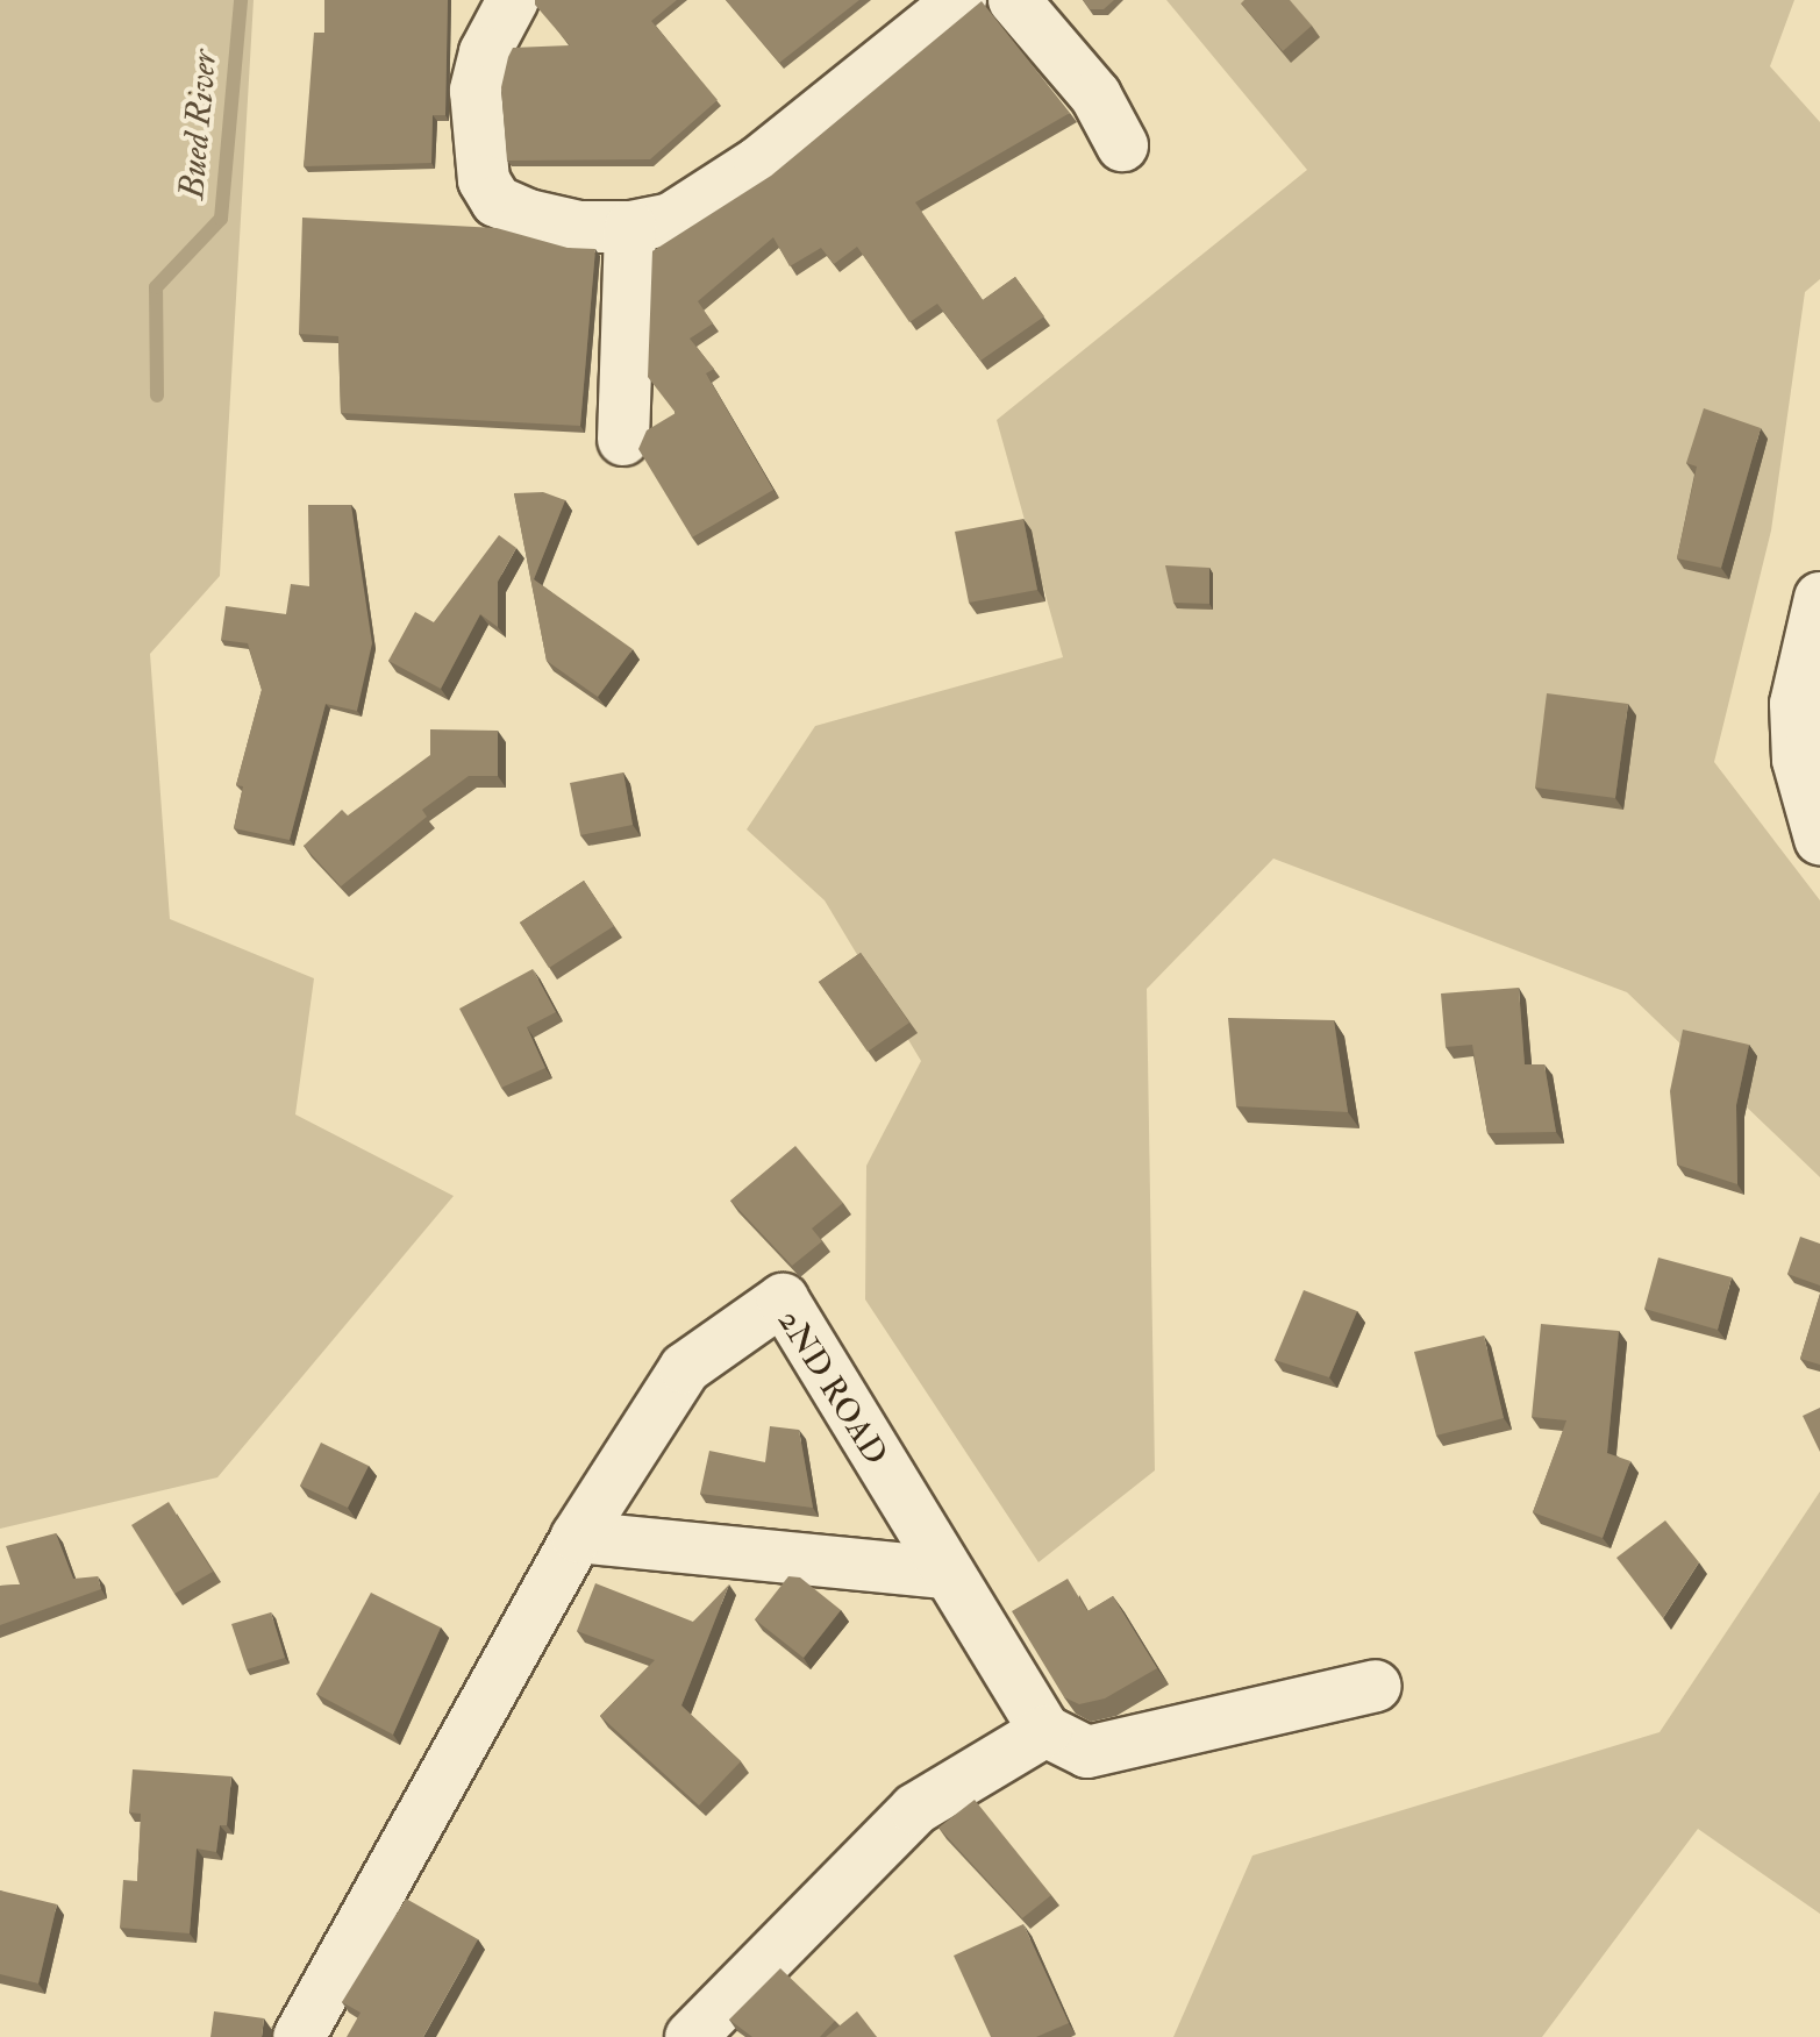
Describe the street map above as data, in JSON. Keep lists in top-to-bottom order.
{
  "streets": {
    "street": ["2ND ROAD"]
  },
  "water": ["Bued River"]
}
